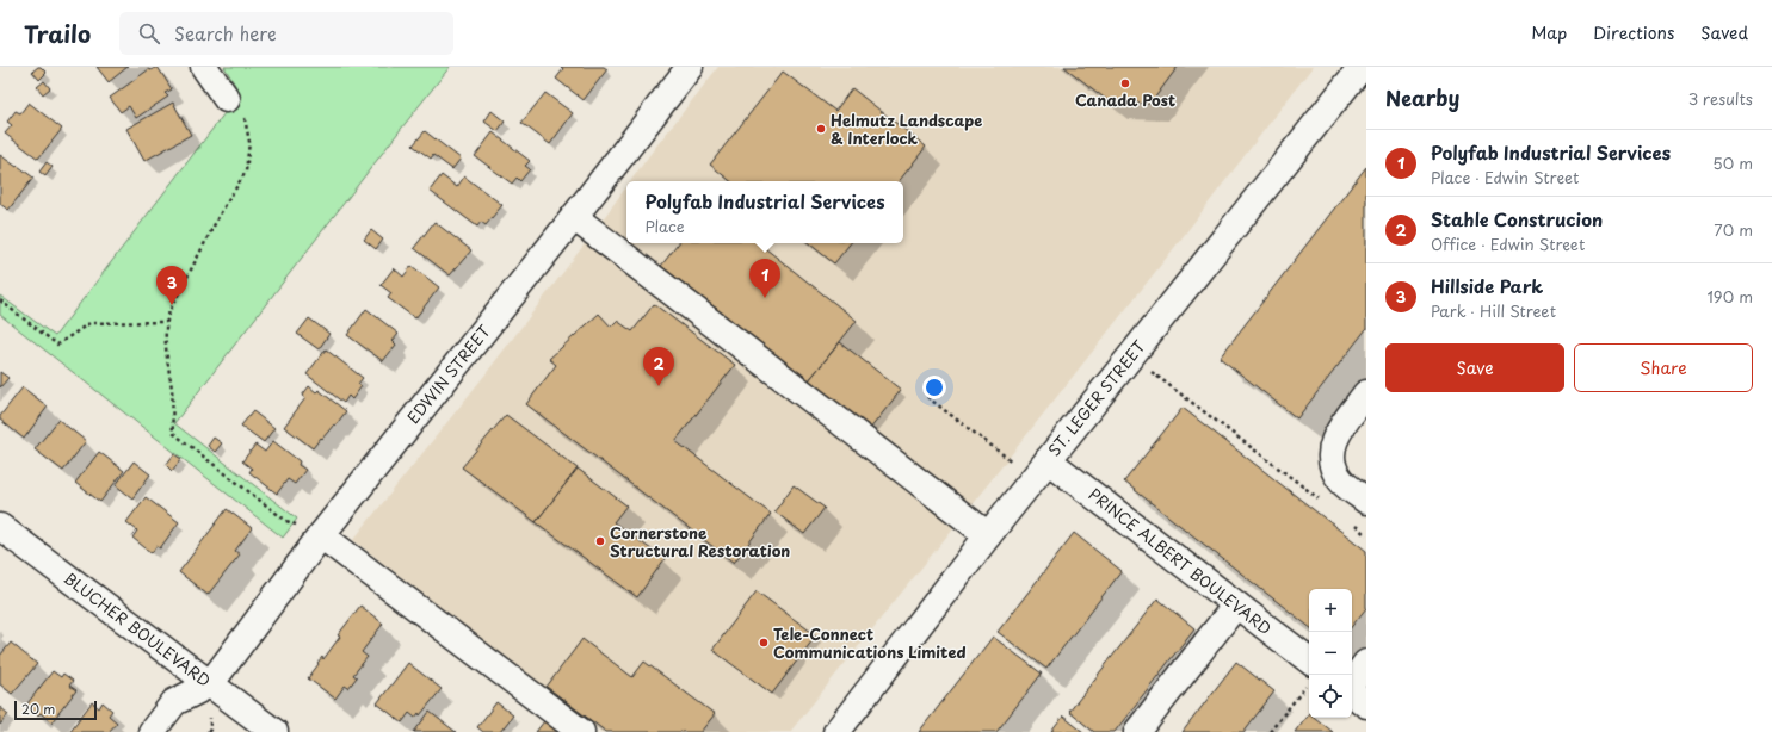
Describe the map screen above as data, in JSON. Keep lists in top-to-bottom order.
{
  "streets": {
    "street": [
      "EDWIN STREET",
      "ST. LEGER STREET",
      "PRINCE ALBERT BOULEVARD",
      "BLUCHER BOULEVARD"
    ]
  },
  "crossings": [
    ["EDWIN STREET", "BLUCHER BOULEVARD"],
    ["ST. LEGER STREET", "PRINCE ALBERT BOULEVARD"]
  ],
  "places": [
    "Canada Post",
    "Helmutz Landscape & Interlock",
    "Cornerstone Structural Restoration",
    "Tele-Connect Communications Limited"
  ],
  "scale_bar": "20 m",
  "page": {
    "header": "Trailo",
    "search": "Search here",
    "nav": ["Map", "Directions", "Saved"],
    "heading": ["Nearby", "3 results"],
    "list": [
      {
        "mark": "1",
        "name": "Polyfab Industrial Services",
        "note": "Place · Edwin Street",
        "value": "50 m"
      },
      {
        "mark": "2",
        "name": "Stahle Construcion",
        "note": "Office · Edwin Street",
        "value": "70 m"
      },
      {
        "mark": "3",
        "name": "Hillside Park",
        "note": "Park · Hill Street",
        "value": "190 m"
      }
    ],
    "popup": ["Polyfab Industrial Services", "Place"],
    "pins": ["1", "3", "2"],
    "buttons": ["Save", "Share"],
    "map_buttons": ["+", "−"],
    "scale": "20 m"
  }
}
